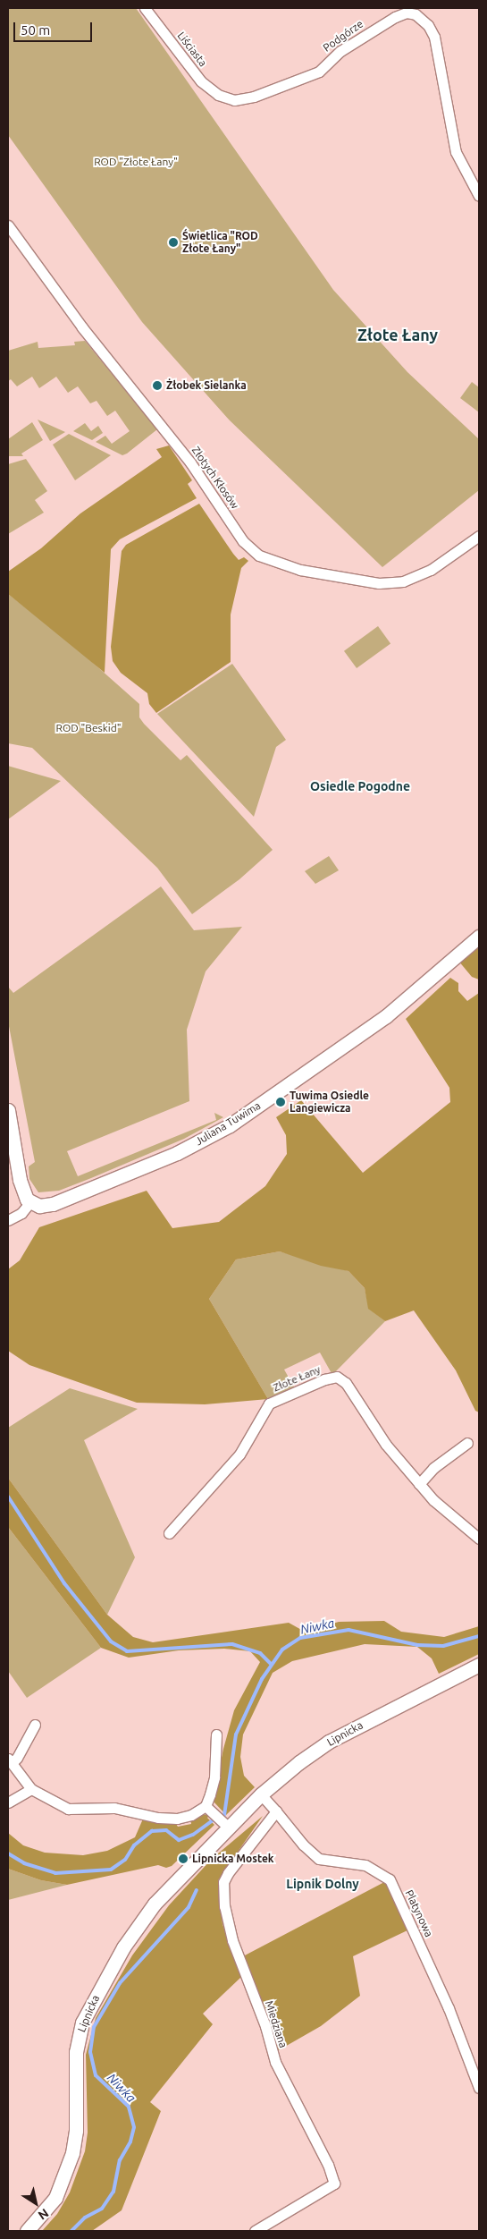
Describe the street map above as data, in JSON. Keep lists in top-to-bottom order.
{
  "streets": {
    "street": [
      "Podgórze",
      "Liściasta",
      "Złotych Kłosów",
      "Juliana Tuwima",
      "Złote Łany",
      "Lipnicka",
      "Platynowa",
      "Miedziana"
    ]
  },
  "crossings": [
    ["Podgórze", "Liściasta"],
    ["Platynowa", "Miedziana"]
  ],
  "districts": ["Złote Łany", "Osiedle Pogodne", "Lipnik Dolny"],
  "water": ["Niwka"],
  "parks": ["ROD \"Złote Łany\"", "ROD \"Beskid\""],
  "places": [
    "Świetlica \"ROD Złote Łany\"",
    "Żłobek Sielanka",
    "Tuwima Osiedle Langiewicza",
    "Lipnicka Mostek"
  ],
  "scale_bar": "50 m",
  "north": "bottom right"
}
